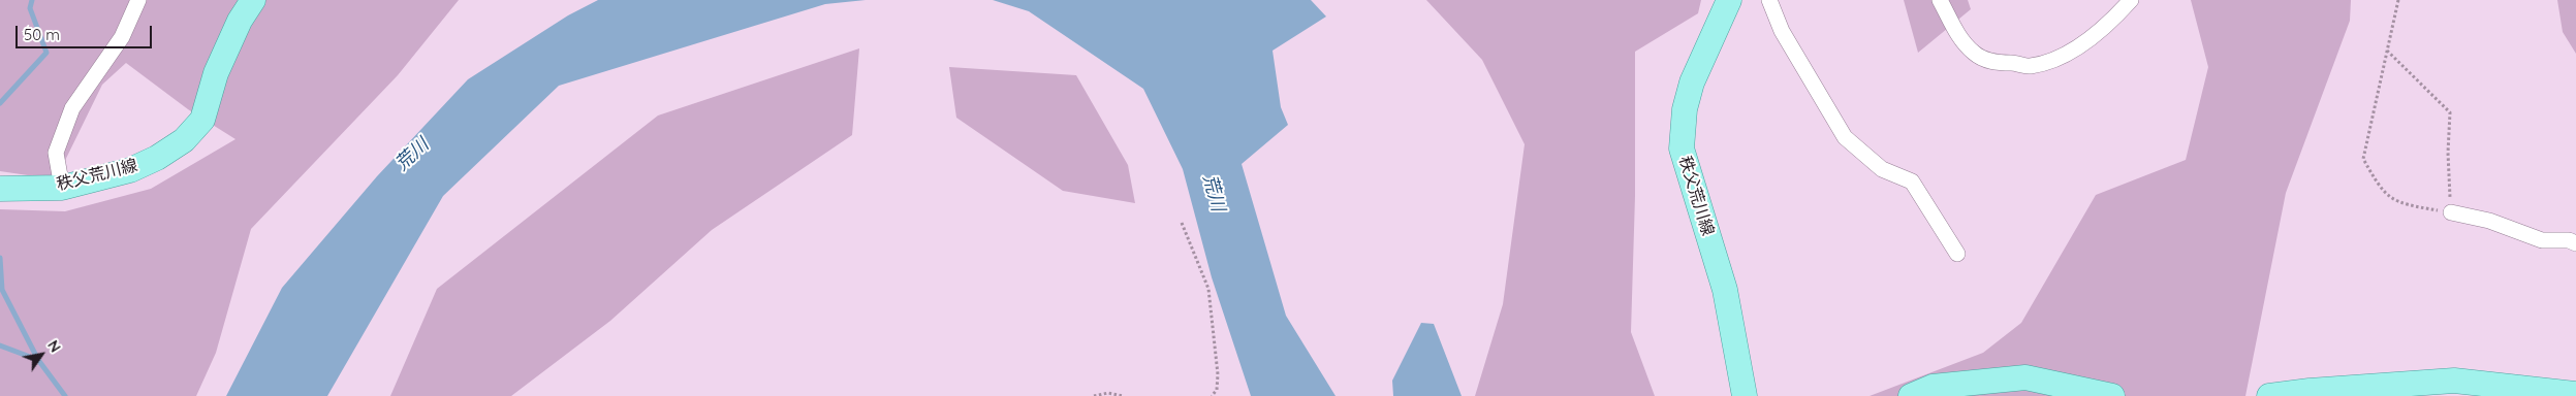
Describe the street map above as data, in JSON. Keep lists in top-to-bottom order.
{
  "streets": {
    "main road": ["秩父荒川線"]
  },
  "water": ["荒川"],
  "scale_bar": "50 m",
  "north": "top right"
}
